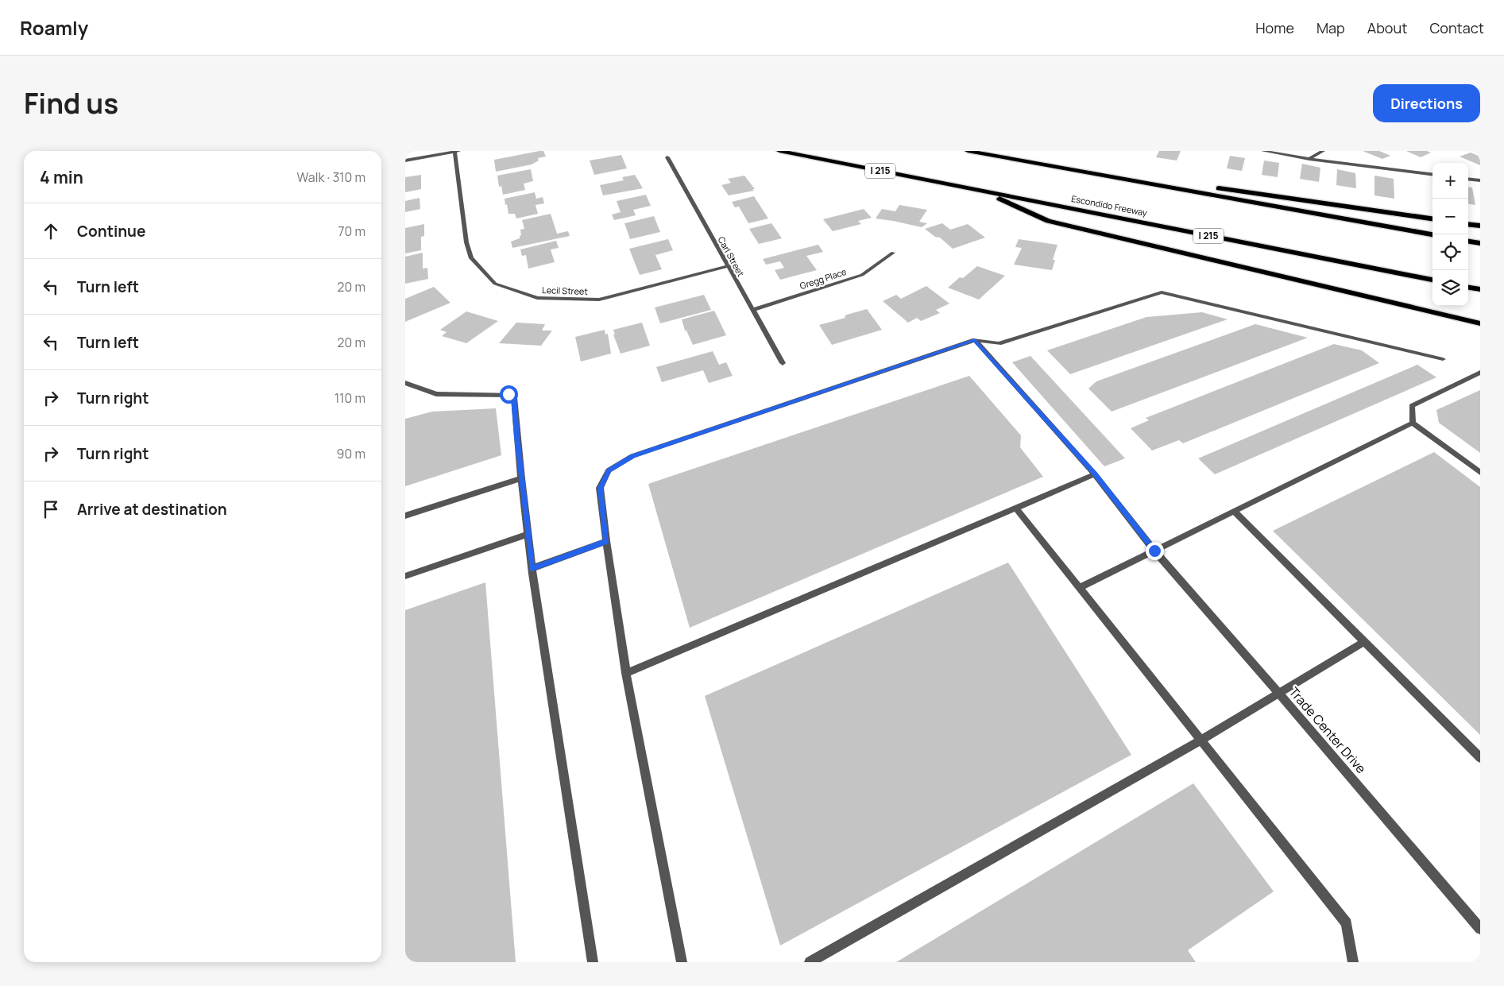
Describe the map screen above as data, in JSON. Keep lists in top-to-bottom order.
{
  "streets": {
    "highway": ["I 215", "Escondido Freeway"],
    "street": [
      "Carl Street",
      "Gregg Place",
      "Lecil Street",
      "Trade Center Drive"
    ]
  },
  "crossings": [
    ["Carl Street", "Gregg Place"],
    ["Carl Street", "Lecil Street"]
  ],
  "page": {
    "header": "Roamly",
    "nav": [
      "Home",
      "Map",
      "About",
      "Contact"
    ],
    "title": "Find us",
    "buttons": "Directions",
    "heading": ["4 min", "Walk · 310 m"],
    "map_buttons": ["+", "−"],
    "list": [
      ["Continue", "70 m"],
      ["Turn left", "20 m"],
      ["Turn left", "20 m"],
      ["Turn right", "110 m"],
      ["Turn right", "90 m"],
      "Arrive at destination"
    ]
  }
}
